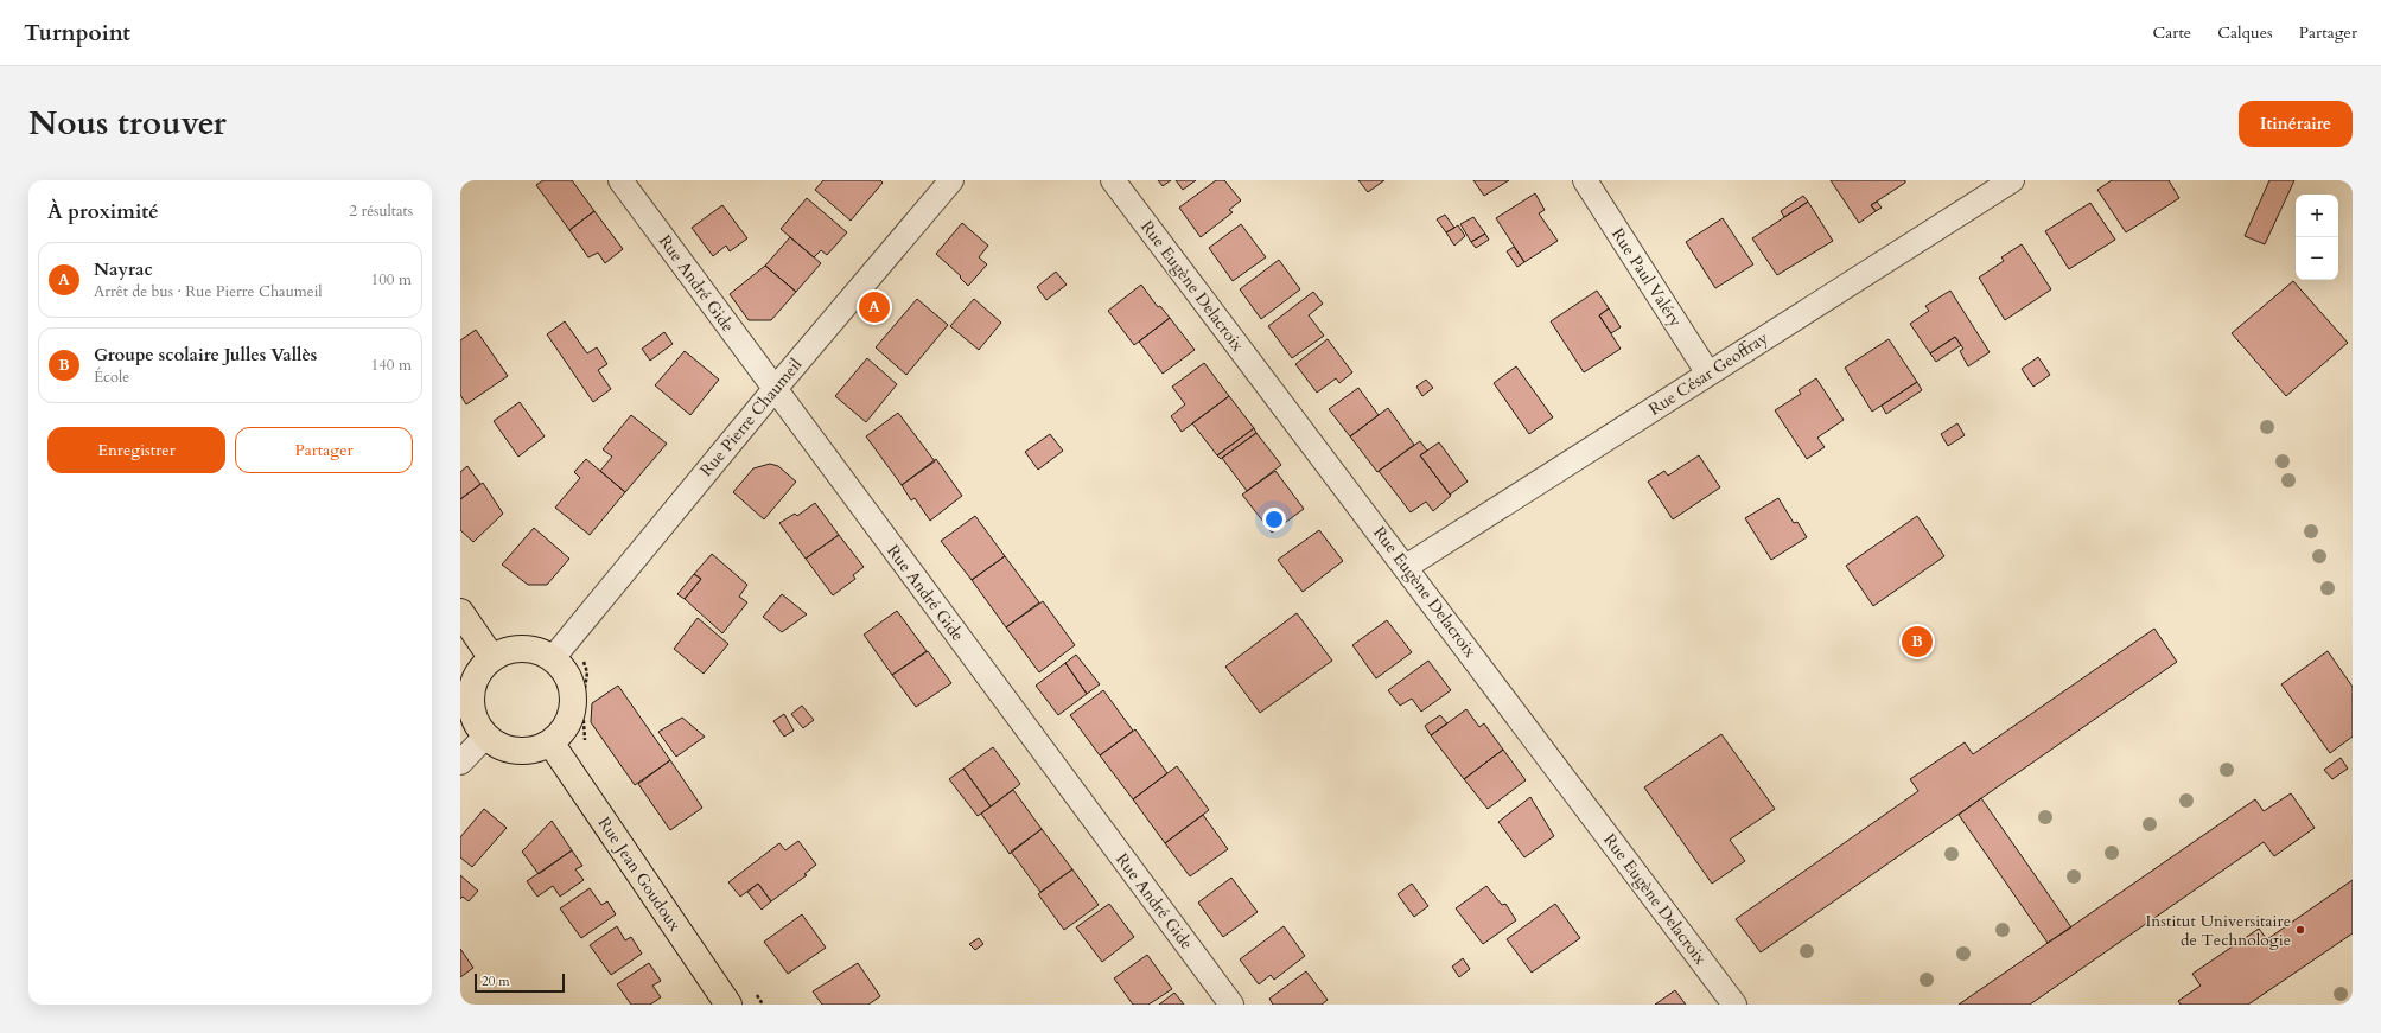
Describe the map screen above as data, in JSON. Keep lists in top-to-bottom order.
{
  "streets": {
    "main road": ["Rue Jean Goudoux"],
    "street": [
      "Rue Paul Valéry",
      "Rue André Gide",
      "Rue Eugène Delacroix",
      "Rue César Geoffray",
      "Rue Pierre Chaumeil"
    ]
  },
  "crossings": [
    ["Rue Paul Valéry", "Rue César Geoffray"],
    ["Rue André Gide", "Rue Pierre Chaumeil"],
    ["Rue Eugène Delacroix", "Rue César Geoffray"],
    ["Rue Pierre Chaumeil", "Rue Jean Goudoux"]
  ],
  "places": ["Institut Universitaire de Technologie"],
  "scale_bar": "20 m",
  "page": {
    "header": "Turnpoint",
    "nav": ["Carte", "Calques", "Partager"],
    "title": "Nous trouver",
    "buttons": [
      "Itinéraire",
      ["Enregistrer", "Partager"]
    ],
    "heading": ["À proximité", "2 résultats"],
    "map_buttons": ["+", "−"],
    "list": [
      {
        "mark": "A",
        "name": "Nayrac",
        "note": "Arrêt de bus · Rue Pierre Chaumeil",
        "value": "100 m"
      },
      {
        "mark": "B",
        "name": "Groupe scolaire Julles Vallès",
        "note": "École",
        "value": "140 m"
      }
    ],
    "pins": ["A", "B"],
    "scale": "20 m"
  }
}
